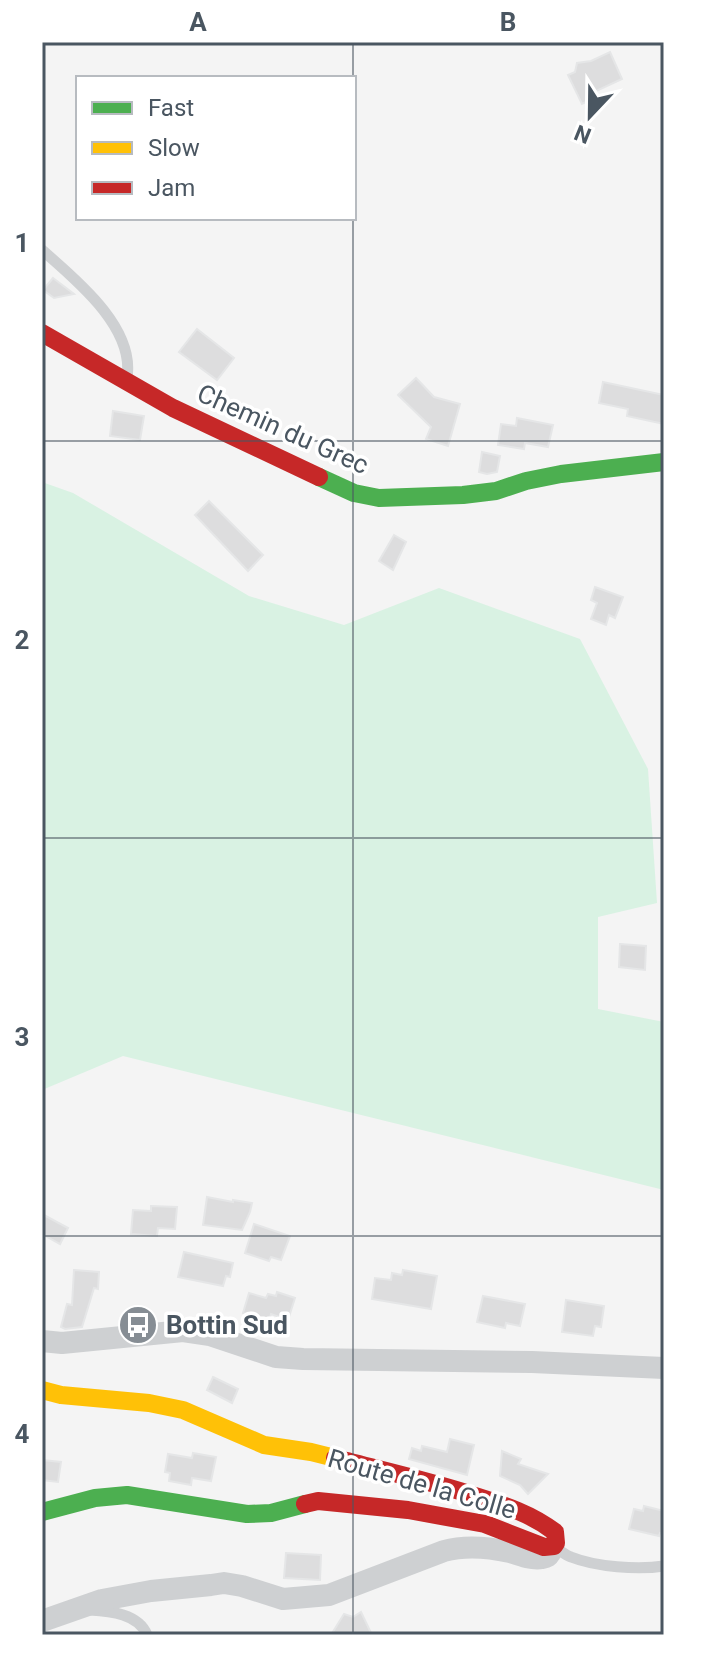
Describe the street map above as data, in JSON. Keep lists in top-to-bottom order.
{
  "streets": {
    "street": ["Chemin du Grec", "Route de la Colle"]
  },
  "places": {
    "bus stop": ["Bottin Sud"]
  },
  "legend": ["Fast", "Slow", "Jam"],
  "north": "bottom",
  "grid": {
    "columns": ["A", "B"],
    "rows": [
      "1",
      "2",
      "3",
      "4"
    ]
  }
}
